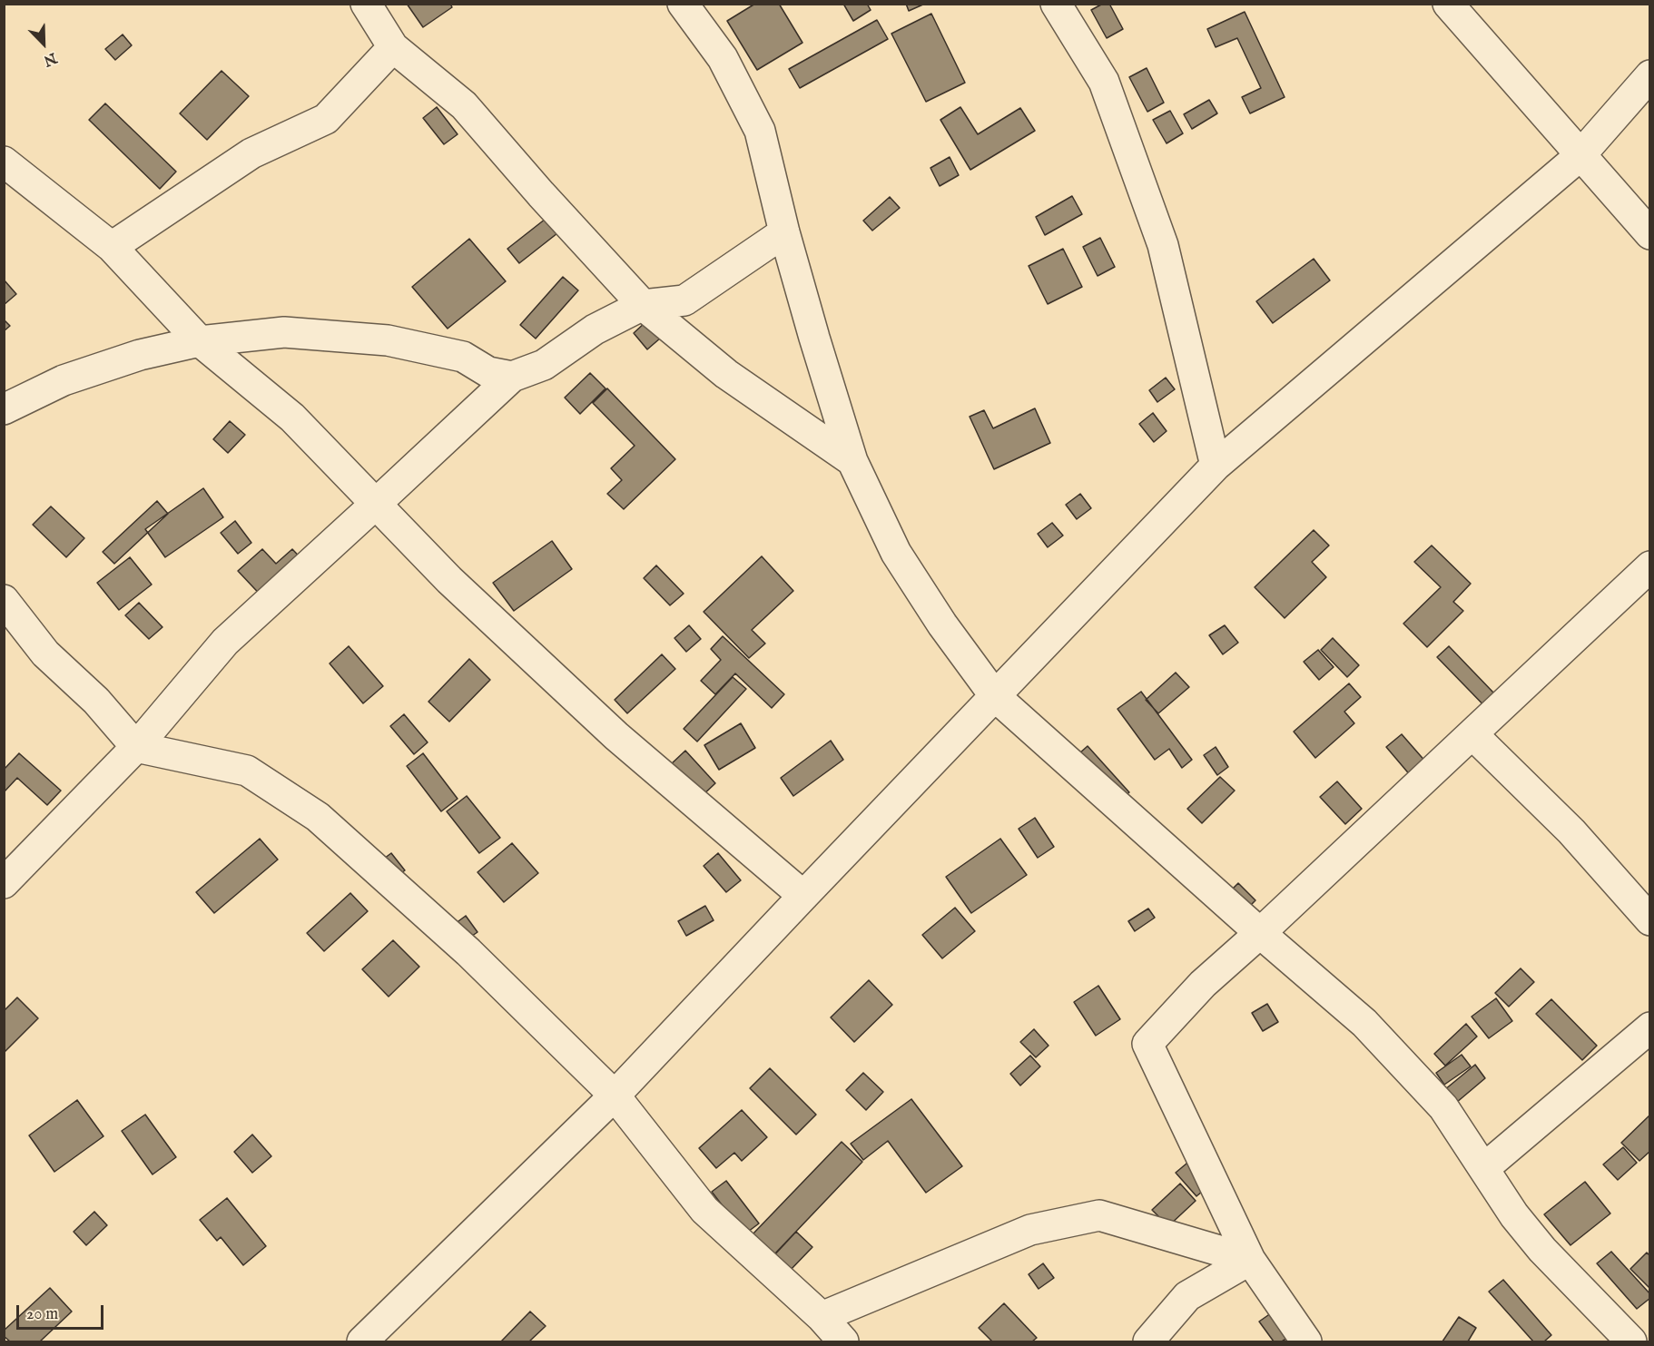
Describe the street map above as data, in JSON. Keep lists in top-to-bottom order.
{
  "scale_bar": "20 m",
  "north": "bottom right"
}
